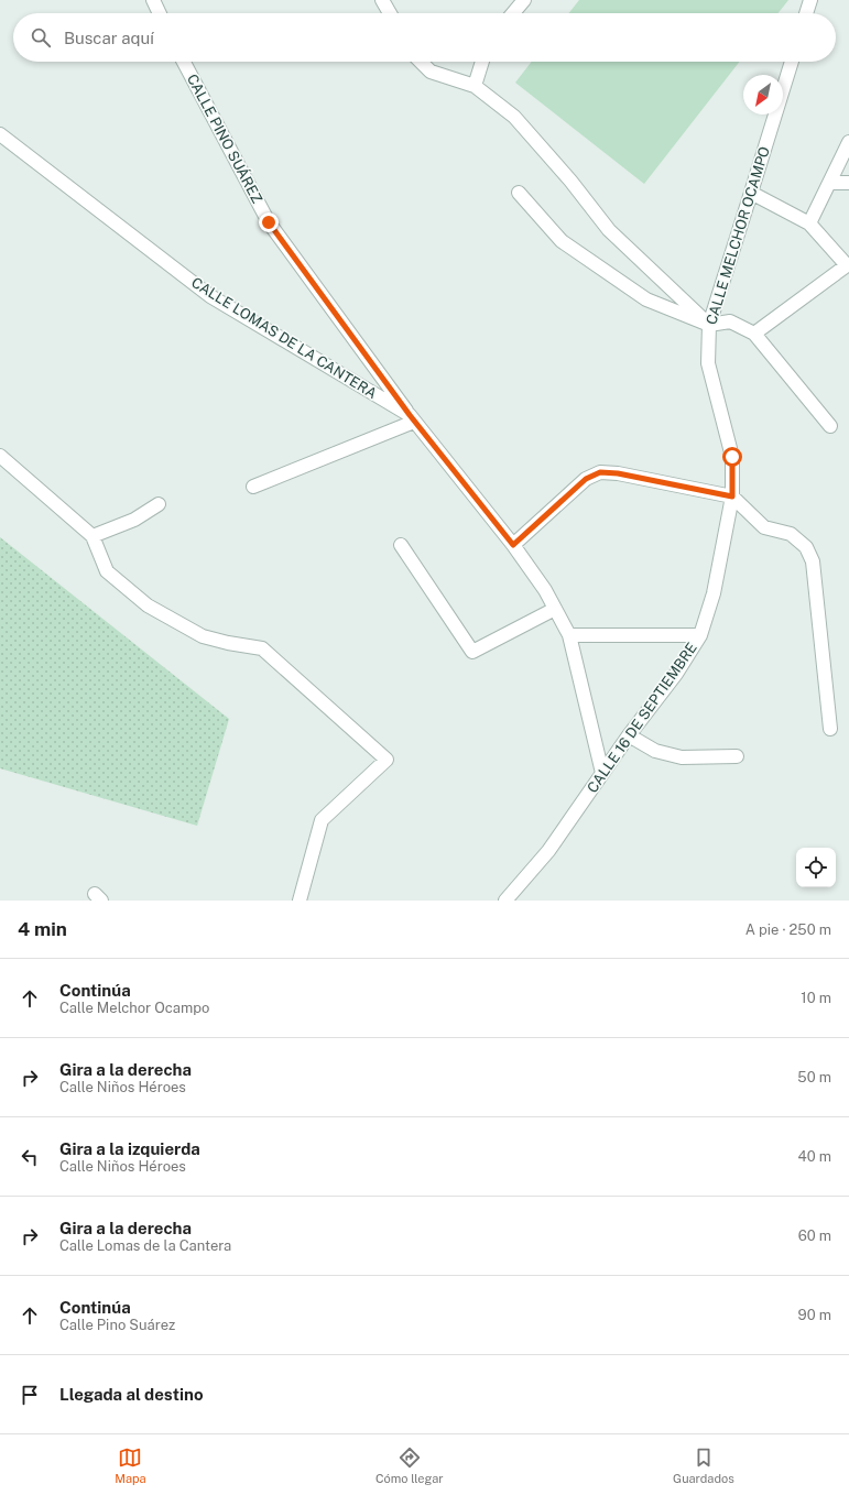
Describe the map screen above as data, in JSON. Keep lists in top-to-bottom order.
{
  "streets": {
    "street": [
      "CALLE PINO SUÁREZ",
      "CALLE MELCHOR OCAMPO",
      "CALLE LOMAS DE LA CANTERA",
      "CALLE 16 DE SEPTIEMBRE"
    ]
  },
  "crossings": [
    ["CALLE PINO SUÁREZ", "CALLE LOMAS DE LA CANTERA"],
    ["CALLE MELCHOR OCAMPO", "CALLE 16 DE SEPTIEMBRE"],
    ["CALLE LOMAS DE LA CANTERA", "CALLE 16 DE SEPTIEMBRE"]
  ],
  "north": "bottom left",
  "page": {
    "search": "Buscar aquí",
    "heading": ["4 min", "A pie · 250 m"],
    "list": [
      ["Continúa", "Calle Melchor Ocampo", "10 m"],
      ["Gira a la derecha", "Calle Niños Héroes", "50 m"],
      ["Gira a la izquierda", "Calle Niños Héroes", "40 m"],
      ["Gira a la derecha", "Calle Lomas de la Cantera", "60 m"],
      ["Continúa", "Calle Pino Suárez", "90 m"],
      "Llegada al destino"
    ],
    "nav": ["Mapa", "Cómo llegar", "Guardados"]
  }
}
